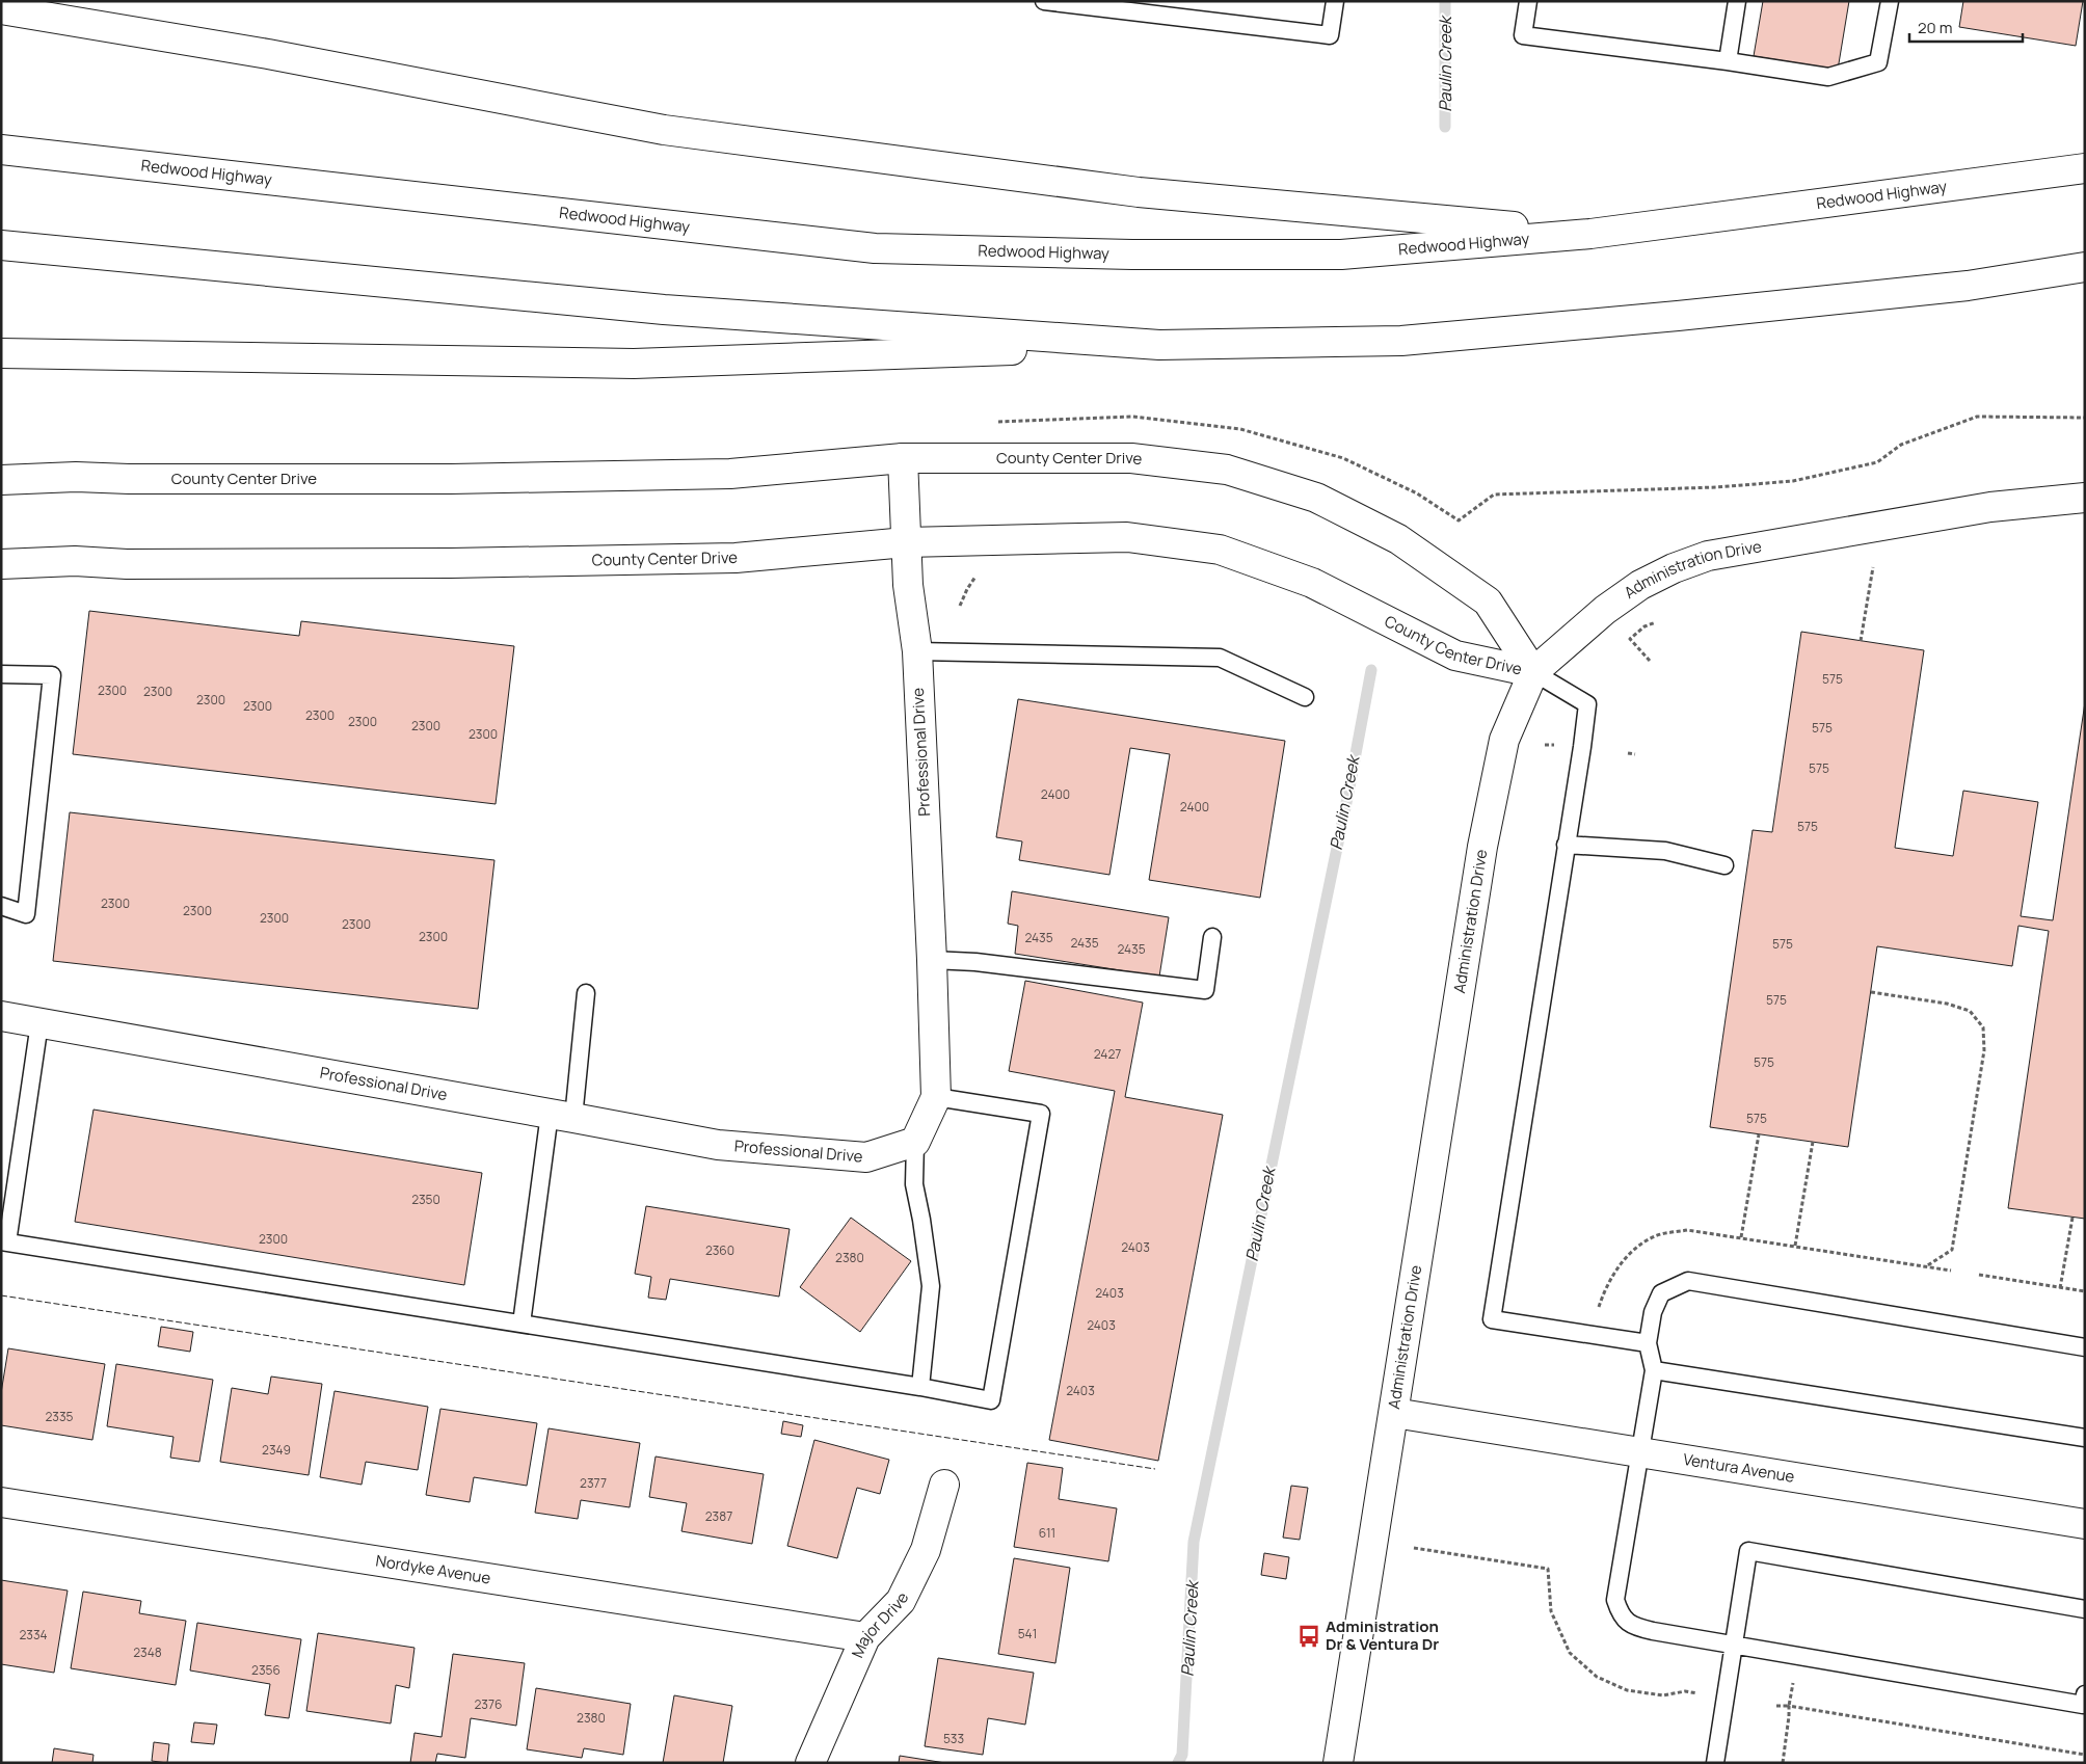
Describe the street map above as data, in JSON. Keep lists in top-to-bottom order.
{
  "streets": {
    "main road": [
      "Redwood Highway",
      "County Center Drive",
      "Administration Drive",
      "Professional Drive",
      "Ventura Avenue",
      "Nordyke Avenue",
      "Major Drive"
    ]
  },
  "crossings": [
    ["County Center Drive", "Administration Drive"],
    ["County Center Drive", "Professional Drive"],
    ["Administration Drive", "Ventura Avenue"],
    ["Nordyke Avenue", "Major Drive"]
  ],
  "water": ["Paulin Creek"],
  "places": {
    "bus stop": ["Administration Dr & Ventura Dr"]
  },
  "house_numbers": [
    "575",
    "2300",
    "2300",
    "2300",
    "2300",
    "2300",
    "2300",
    "2300",
    "575",
    "2300",
    "575",
    "2400",
    "2400",
    "575",
    "2300",
    "2300",
    "2300",
    "2300",
    "2300",
    "2435",
    "2435",
    "575",
    "2435",
    "575",
    "2427",
    "575",
    "575",
    "2350",
    "2300",
    "2403",
    "2360",
    "2380",
    "2403",
    "2403",
    "2403",
    "2335",
    "2349",
    "2377",
    "2387",
    "611",
    "541",
    "2334",
    "2348",
    "2356",
    "2376",
    "2380",
    "533"
  ],
  "scale_bar": "20 m"
}
